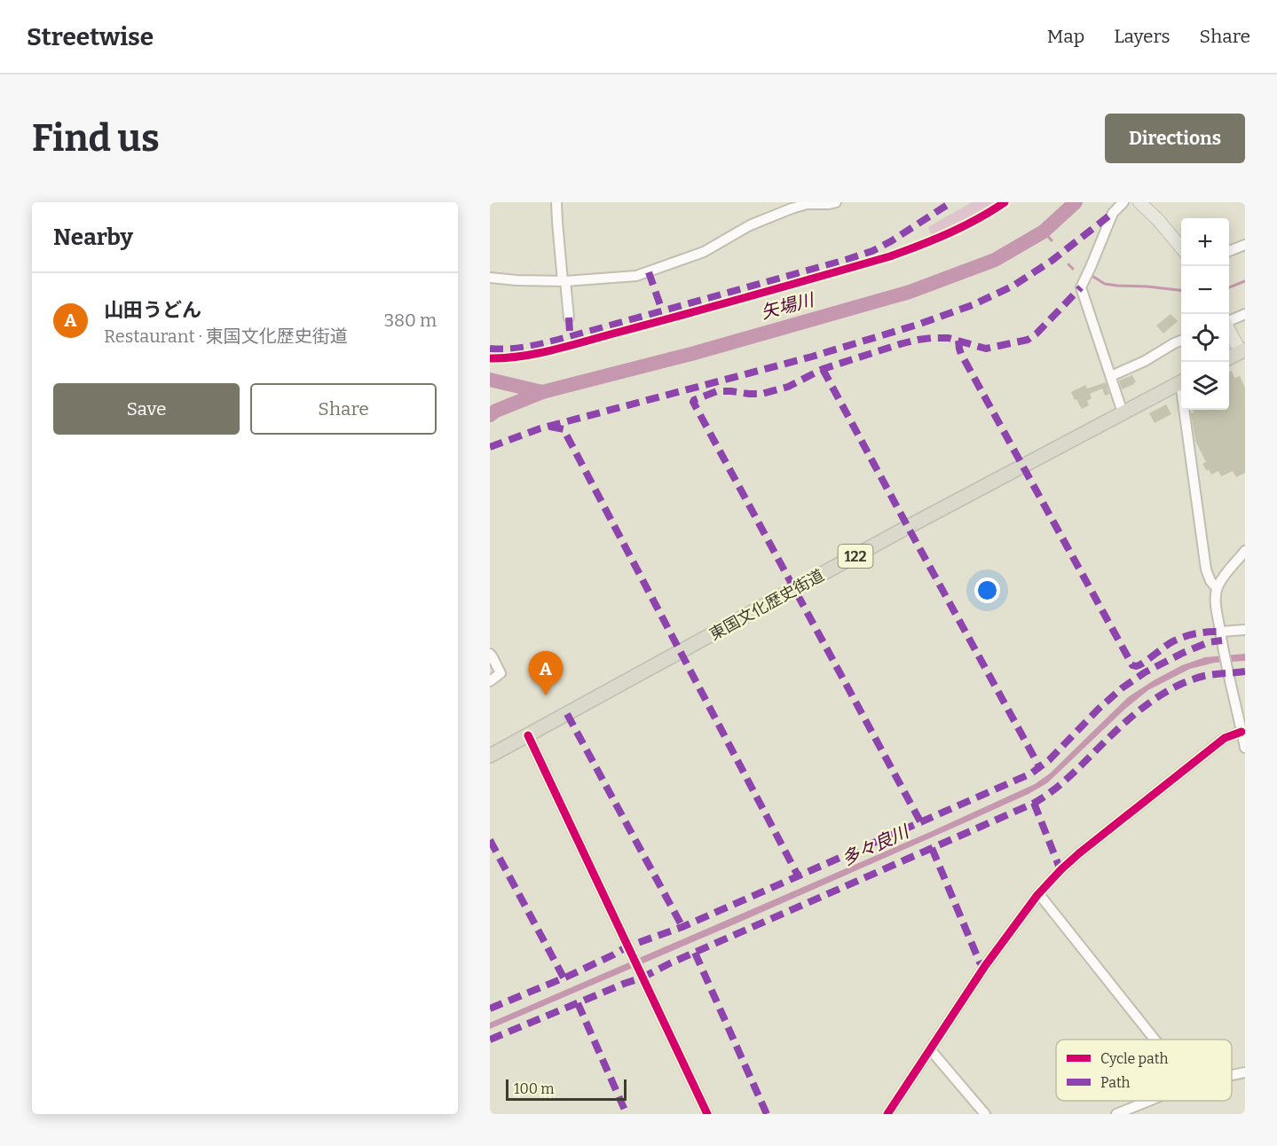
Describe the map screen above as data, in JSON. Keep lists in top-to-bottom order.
{
  "streets": {
    "highway": ["122", "東国文化歴史街道"]
  },
  "water": ["矢場川", "多々良川"],
  "legend": ["Cycle path", "Path"],
  "scale_bar": "100 m",
  "page": {
    "header": "Streetwise",
    "nav": ["Map", "Layers", "Share"],
    "buttons": [
      "Directions",
      ["Save", "Share"]
    ],
    "title": "Find us",
    "heading": "Nearby",
    "map_buttons": ["+", "−"],
    "list": [
      {
        "mark": "A",
        "name": "山田うどん",
        "note": "Restaurant · 東国文化歴史街道",
        "value": "380 m"
      }
    ],
    "pins": "A",
    "scale": "100 m"
  }
}
